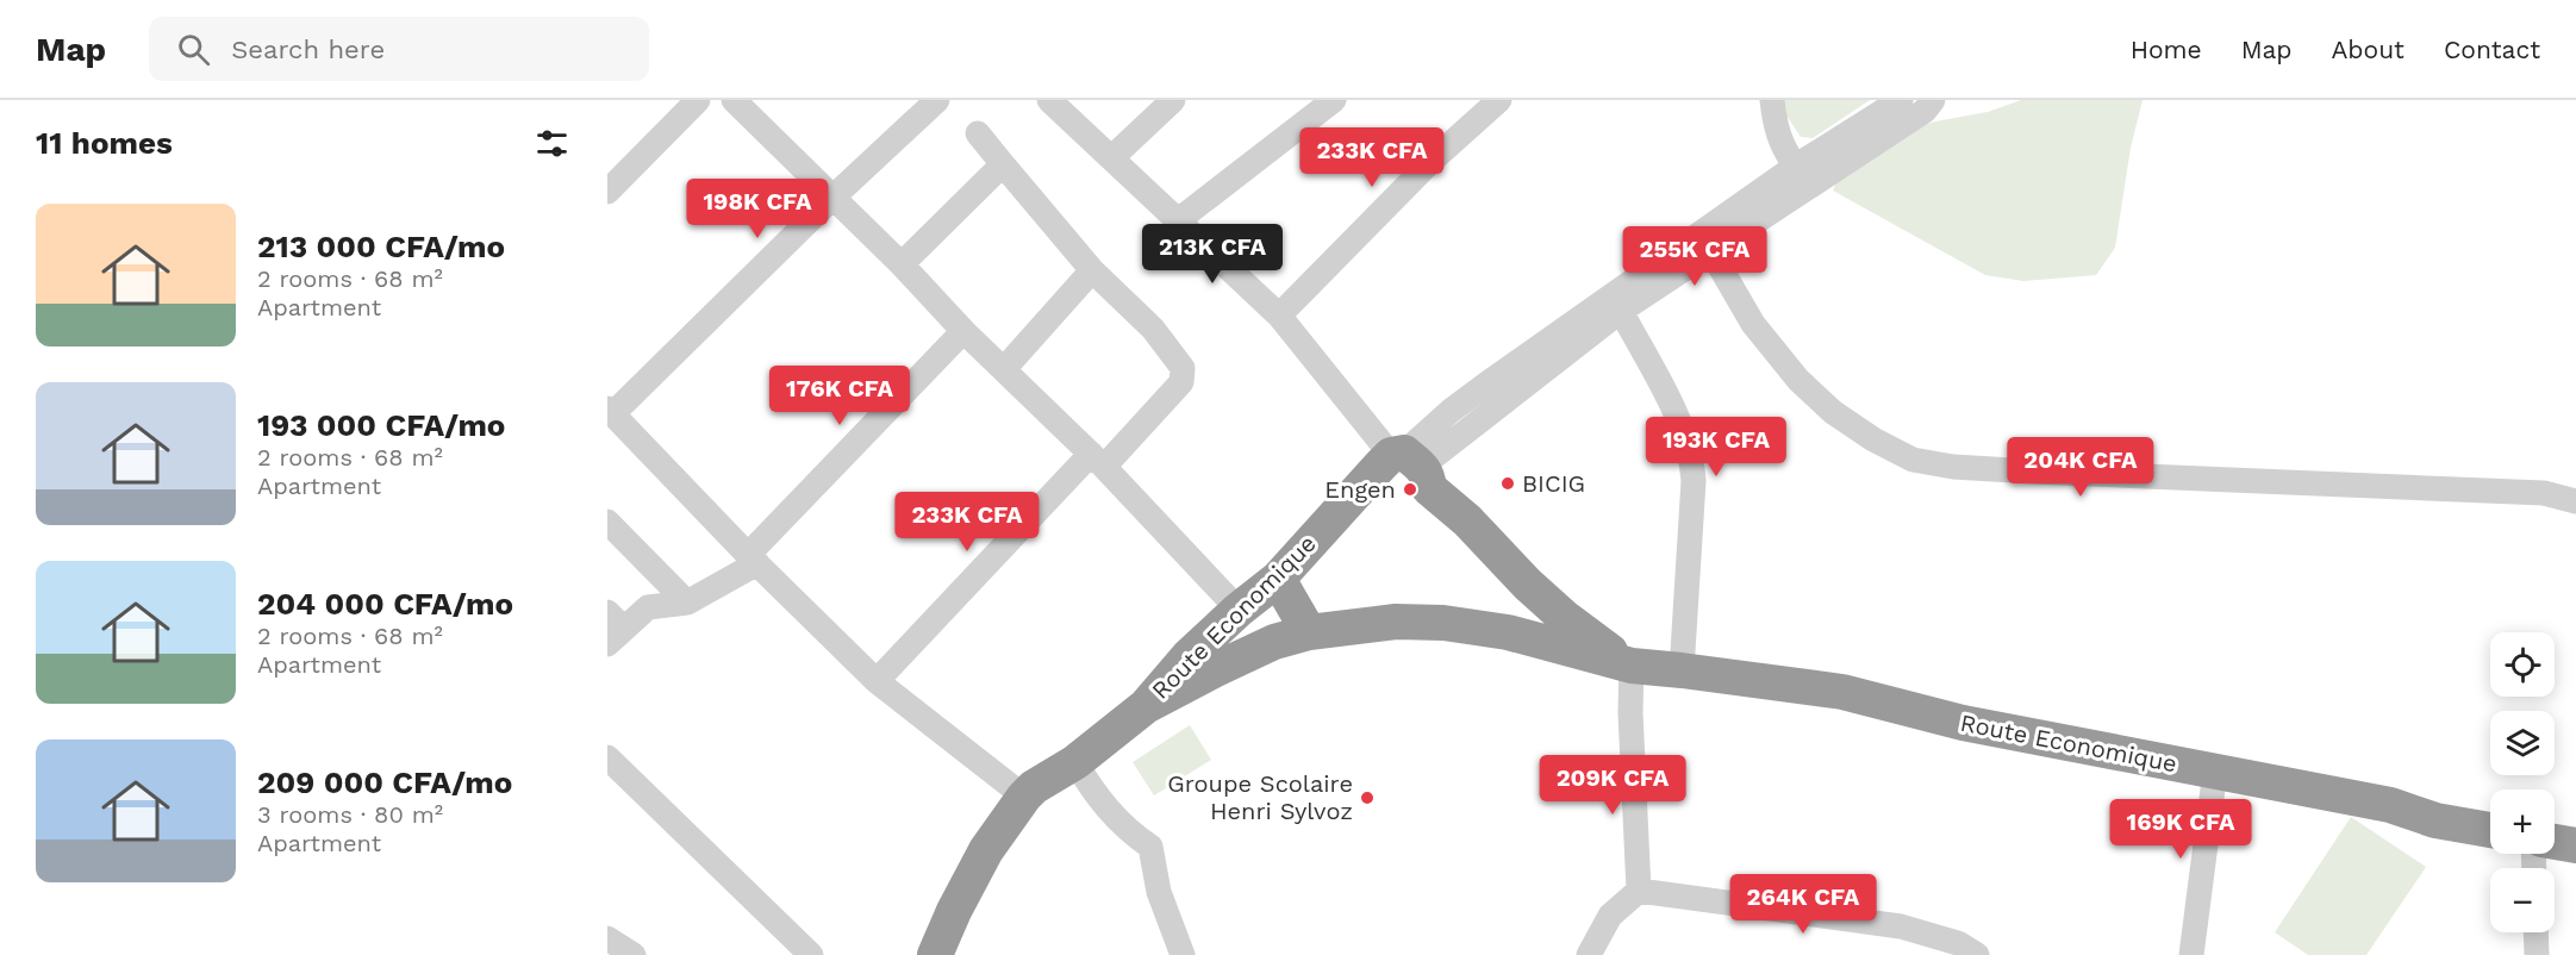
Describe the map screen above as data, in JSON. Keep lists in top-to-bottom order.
{
  "streets": {
    "highway": ["Route Economique"]
  },
  "places": ["BICIG", "Engen", "Groupe Scolaire Henri Sylvoz"],
  "page": {
    "header": "Map",
    "search": "Search here",
    "nav": [
      "Home",
      "Map",
      "About",
      "Contact"
    ],
    "heading": "11 homes",
    "price": [
      "233K CFA",
      "198K CFA",
      "213K CFA",
      "255K CFA",
      "176K CFA",
      "193K CFA",
      "204K CFA",
      "233K CFA",
      "209K CFA",
      "169K CFA",
      "264K CFA"
    ],
    "list": [
      {
        "name": "213 000 CFA/mo",
        "note": "2 rooms · 68 m² · Apartment"
      },
      {
        "name": "193 000 CFA/mo",
        "note": "2 rooms · 68 m² · Apartment"
      },
      {
        "name": "204 000 CFA/mo",
        "note": "2 rooms · 68 m² · Apartment"
      },
      {
        "name": "209 000 CFA/mo",
        "note": "3 rooms · 80 m² · Apartment"
      }
    ],
    "map_buttons": ["+", "−"]
  }
}
